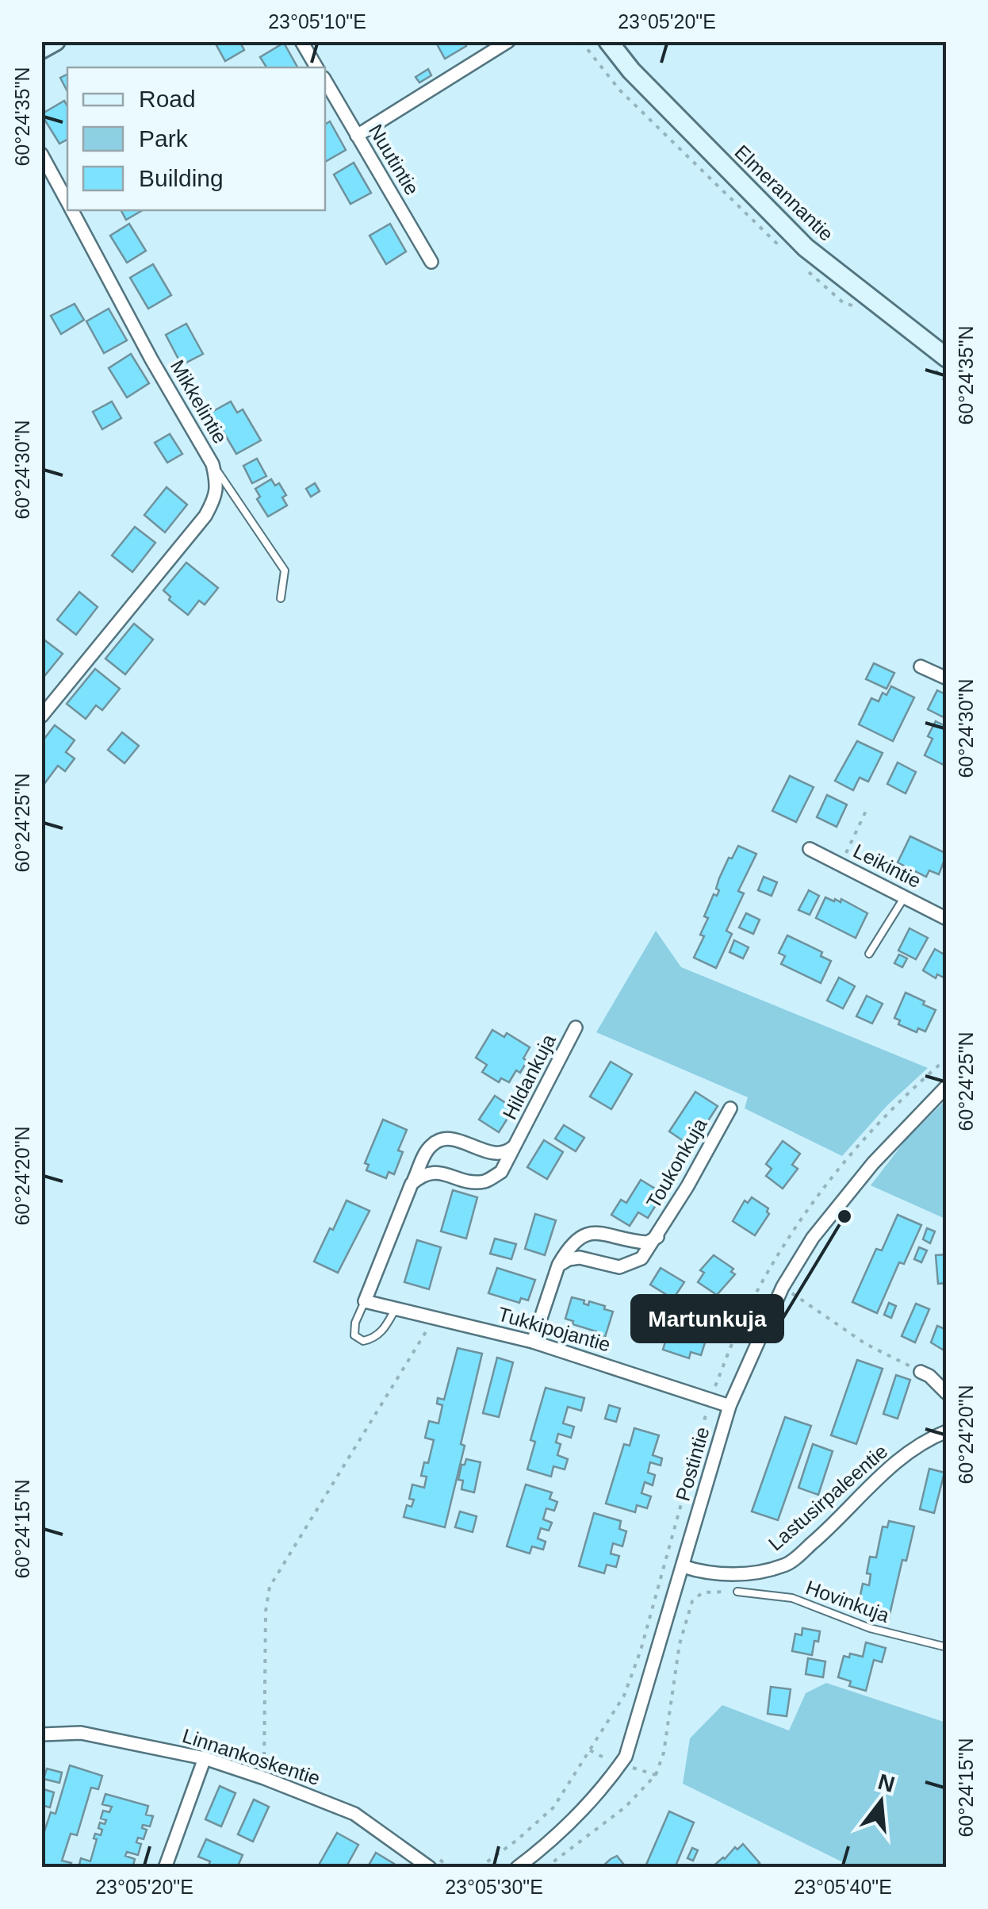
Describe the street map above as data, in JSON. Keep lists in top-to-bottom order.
{
  "streets": {
    "street": [
      "Nuutintie",
      "Elmerannantie",
      "Mikkelintie",
      "Leikintie",
      "Hildankuja",
      "Toukonkuja",
      "Tukkipojantie",
      "Postintie",
      "Lastusirpaleentie",
      "Linnankoskentie"
    ],
    "lane": ["Hovinkuja"]
  },
  "crossings": [
    ["Hildankuja", "Tukkipojantie"],
    ["Toukonkuja", "Tukkipojantie"],
    ["Tukkipojantie", "Postintie"],
    ["Postintie", "Lastusirpaleentie"]
  ],
  "places": ["Martunkuja"],
  "legend": ["Road", "Park", "Building"],
  "north": "top",
  "coordinates": [
    "23°05'10\"E",
    "23°05'20\"E",
    "60°24'35\"N",
    "60°24'30\"N",
    "60°24'25\"N",
    "60°24'20\"N",
    "60°24'15\"N",
    "23°05'30\"E",
    "23°05'40\"E"
  ]
}
